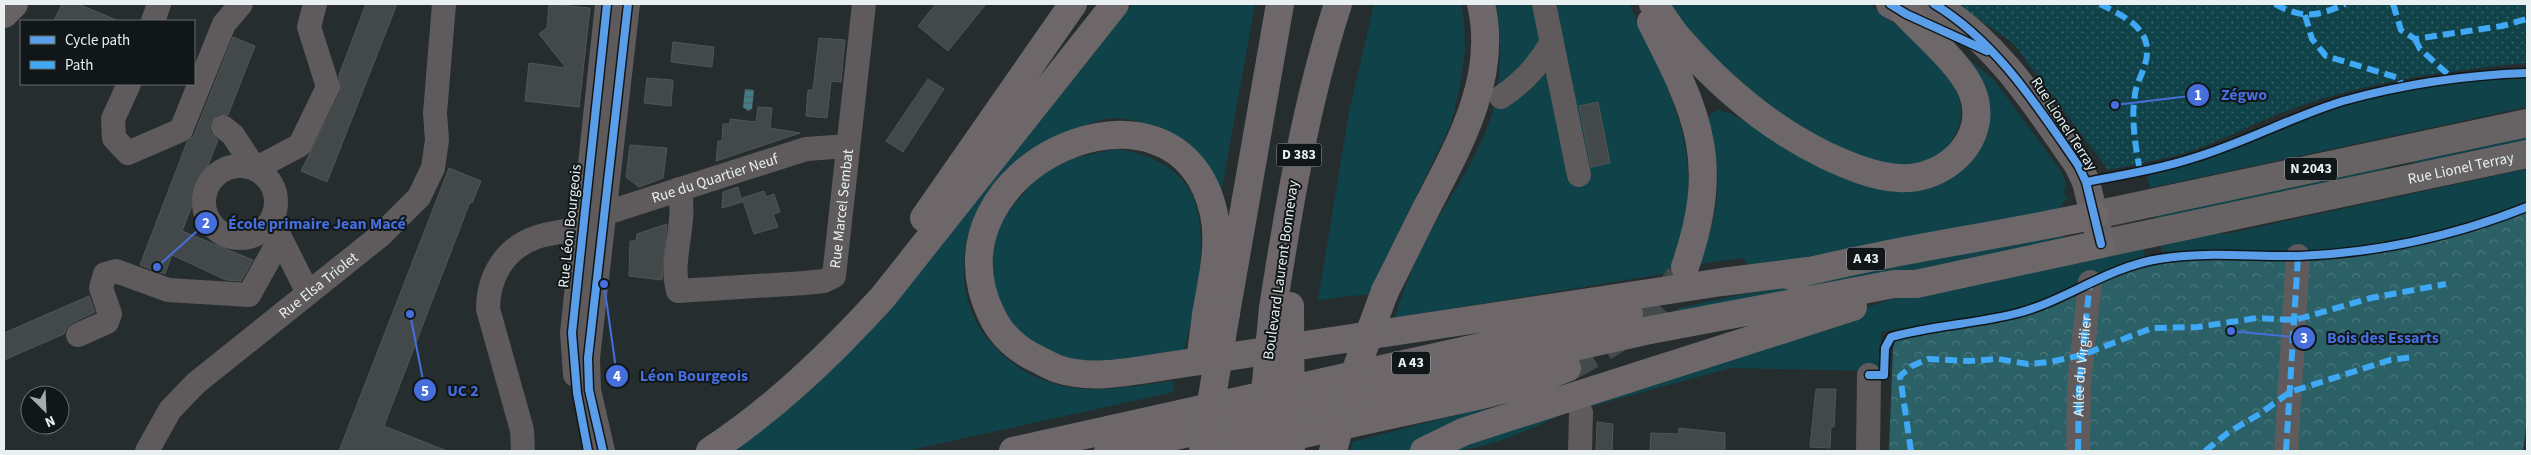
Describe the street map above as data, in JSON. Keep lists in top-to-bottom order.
{
  "streets": {
    "highway": ["D 383", "A 43", "Boulevard Laurent Bonnevay"],
    "main road": ["Rue Lionel Terray", "N 2043"],
    "street": [
      "Rue du Quartier Neuf",
      "Rue Marcel Sembat",
      "Rue Léon Bourgeois",
      "Rue Elsa Triolet",
      "Allée du Virgilier"
    ]
  },
  "crossings": [
    ["Rue Lionel Terray", "A 43"],
    ["Rue du Quartier Neuf", "Rue Marcel Sembat"],
    ["Rue du Quartier Neuf", "Rue Léon Bourgeois"]
  ],
  "places": [
    "Zégwo",
    "École primaire Jean Macé",
    "Léon Bourgeois",
    "UC 2",
    "Bois des Essarts"
  ],
  "legend": ["Cycle path", "Path"],
  "north": "bottom right"
}
